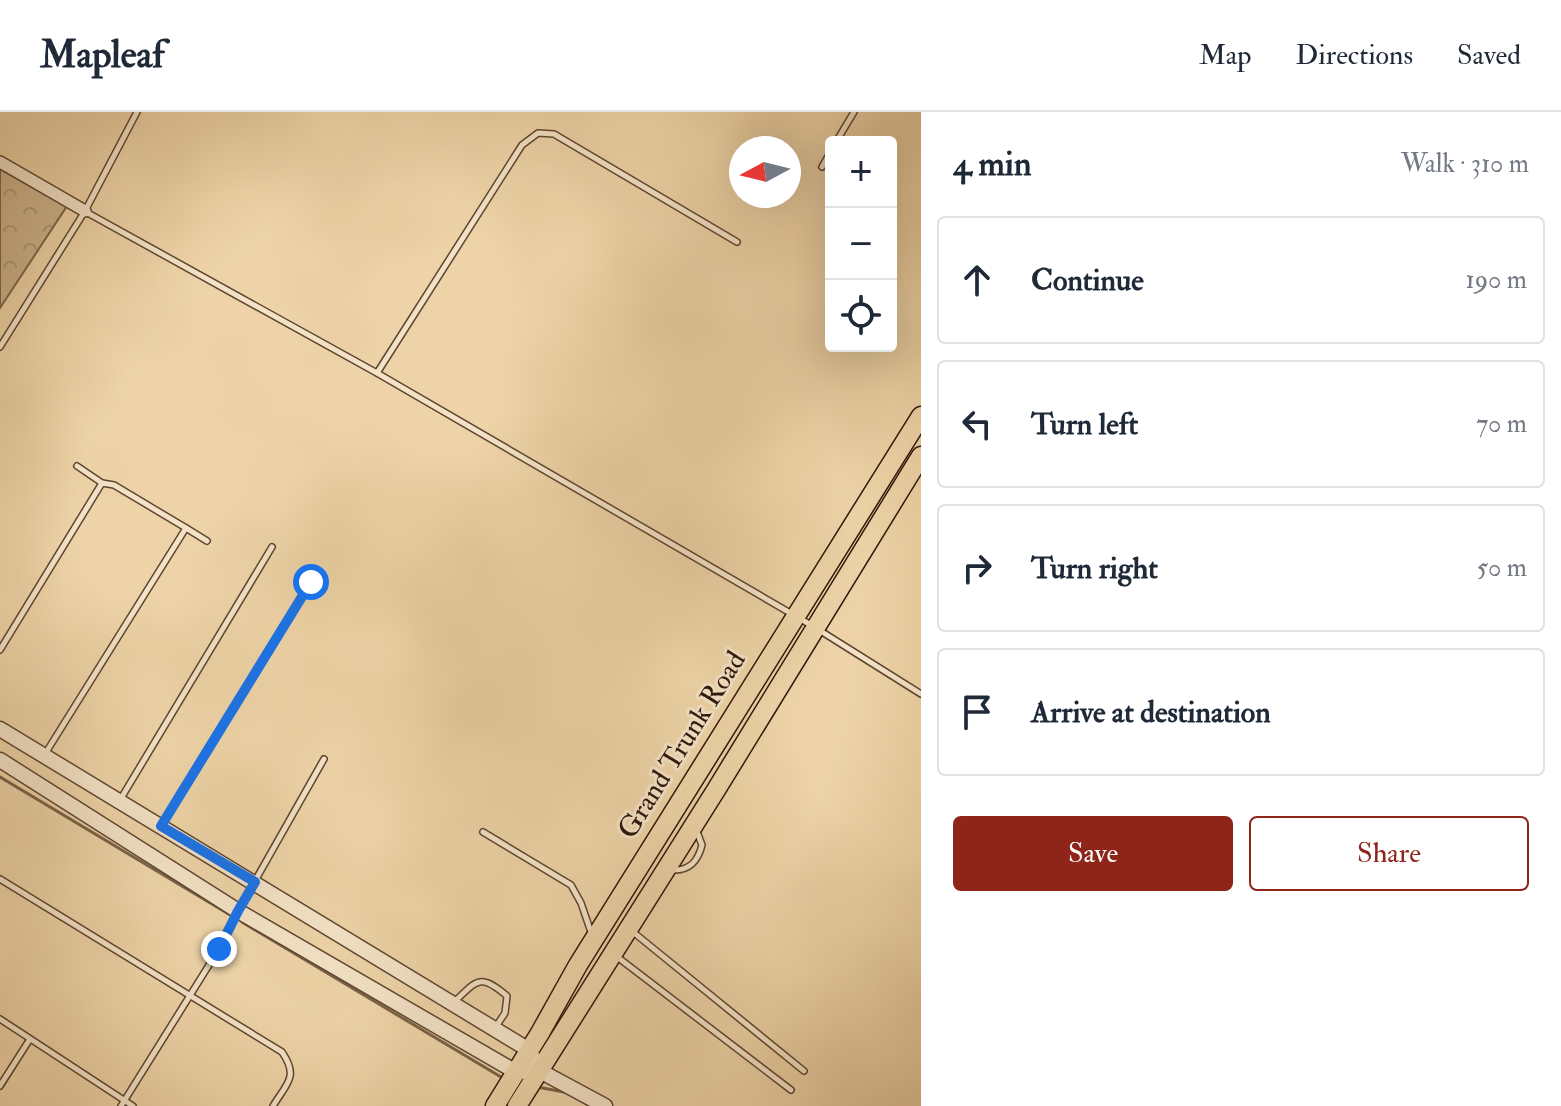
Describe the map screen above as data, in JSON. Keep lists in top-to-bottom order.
{
  "streets": {
    "highway": ["Grand Trunk Road"]
  },
  "north": "left",
  "page": {
    "header": "Mapleaf",
    "nav": ["Map", "Directions", "Saved"],
    "heading": ["4 min", "Walk · 310 m"],
    "map_buttons": ["+", "−"],
    "list": [
      ["Continue", "190 m"],
      ["Turn left", "70 m"],
      ["Turn right", "50 m"],
      "Arrive at destination"
    ],
    "buttons": ["Save", "Share"]
  }
}
